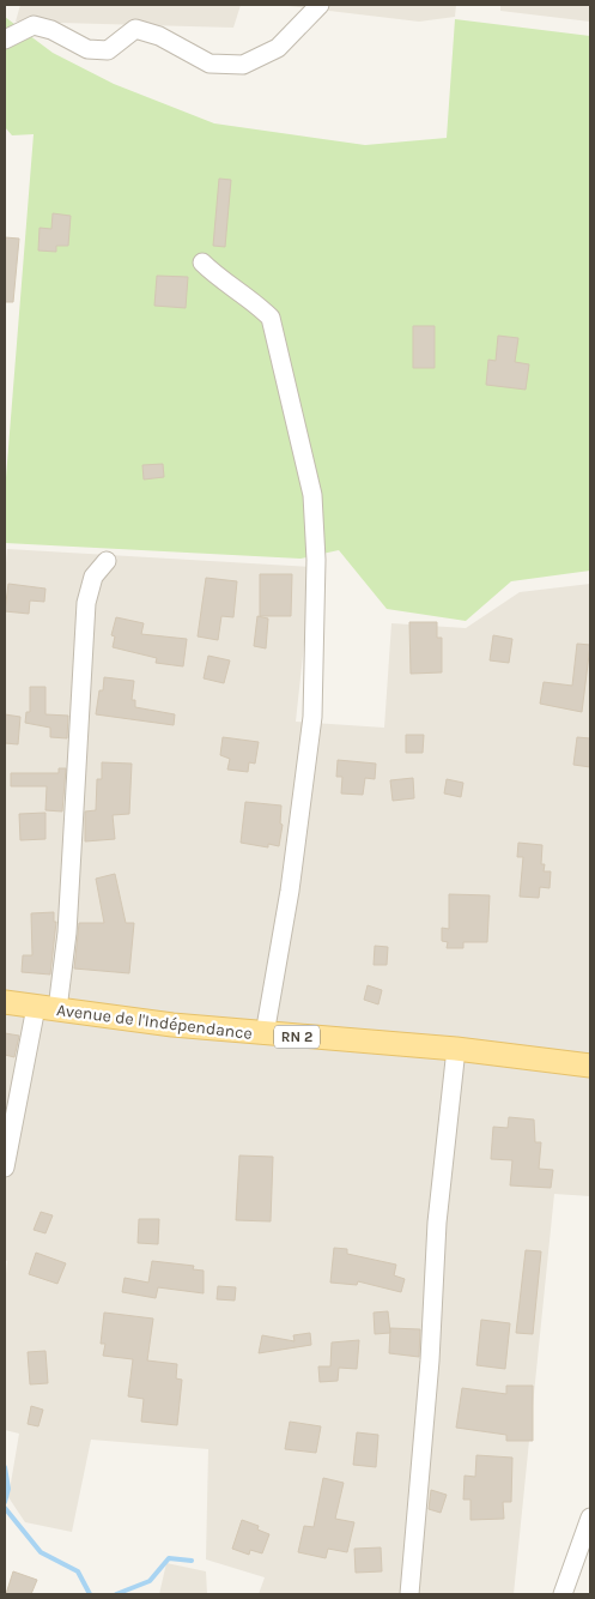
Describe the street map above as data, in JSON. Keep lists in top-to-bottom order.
{
  "streets": {
    "main road": ["Avenue de l'Indépendance", "RN 2"]
  }
}
